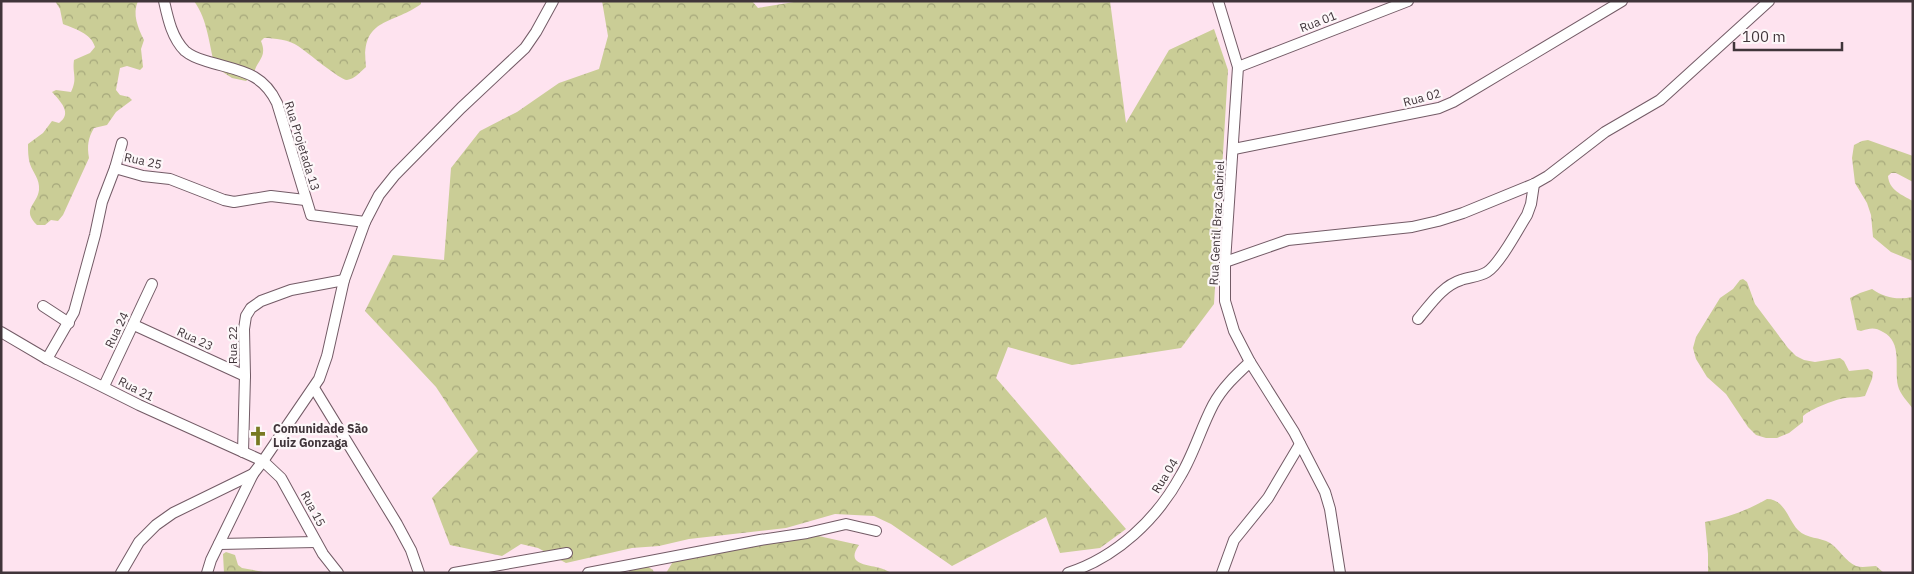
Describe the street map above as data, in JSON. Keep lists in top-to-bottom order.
{
  "streets": {
    "street": [
      "Rua 01",
      "Rua 02",
      "Rua Projetada 13",
      "Rua 25",
      "Rua Gentil Braz Gabriel",
      "Rua 24",
      "Rua 23",
      "Rua 22",
      "Rua 21",
      "Rua 04",
      "Rua 15"
    ]
  },
  "crossings": [
    ["Rua 01", "Rua Gentil Braz Gabriel"],
    ["Rua 02", "Rua Gentil Braz Gabriel"],
    ["Rua Projetada 13", "Rua 25"],
    ["Rua 25", "Rua 21"],
    ["Rua Gentil Braz Gabriel", "Rua 04"],
    ["Rua 24", "Rua 23"],
    ["Rua 24", "Rua 21"],
    ["Rua 23", "Rua 22"],
    ["Rua 22", "Rua 21"],
    ["Rua 21", "Rua 15"]
  ],
  "places": {
    "church": ["Comunidade São Luiz Gonzaga"]
  },
  "scale_bar": "100 m"
}
